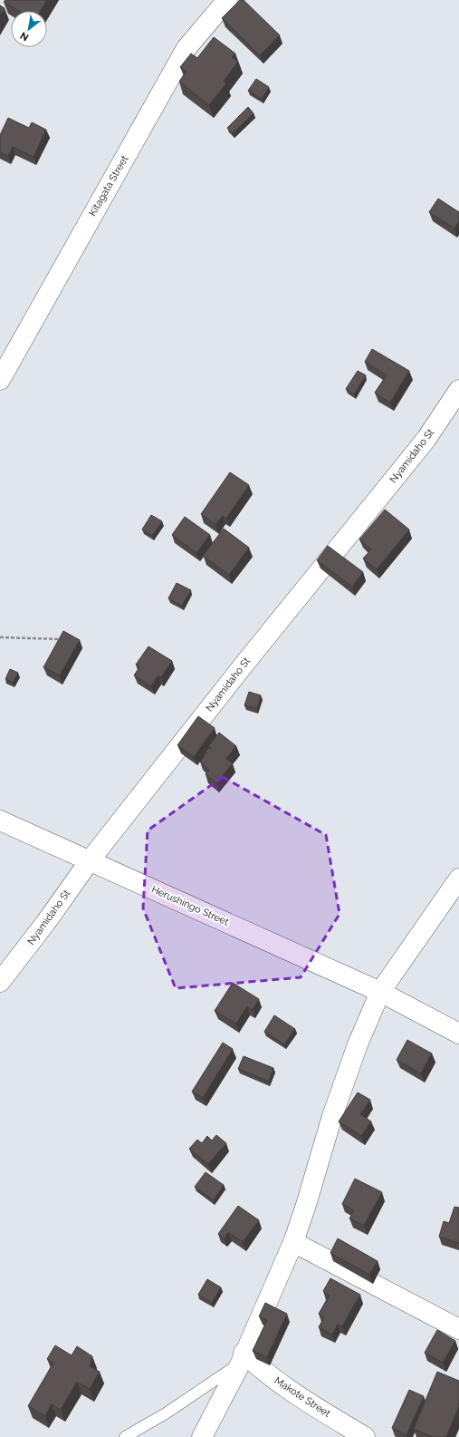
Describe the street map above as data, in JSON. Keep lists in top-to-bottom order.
{
  "streets": {
    "street": [
      "Kitagata Street",
      "Nyamidaho St",
      "Herushingo Street",
      "Makote Street"
    ]
  },
  "crossings": [
    ["Nyamidaho St", "Herushingo Street"]
  ],
  "north": "bottom left"
}
